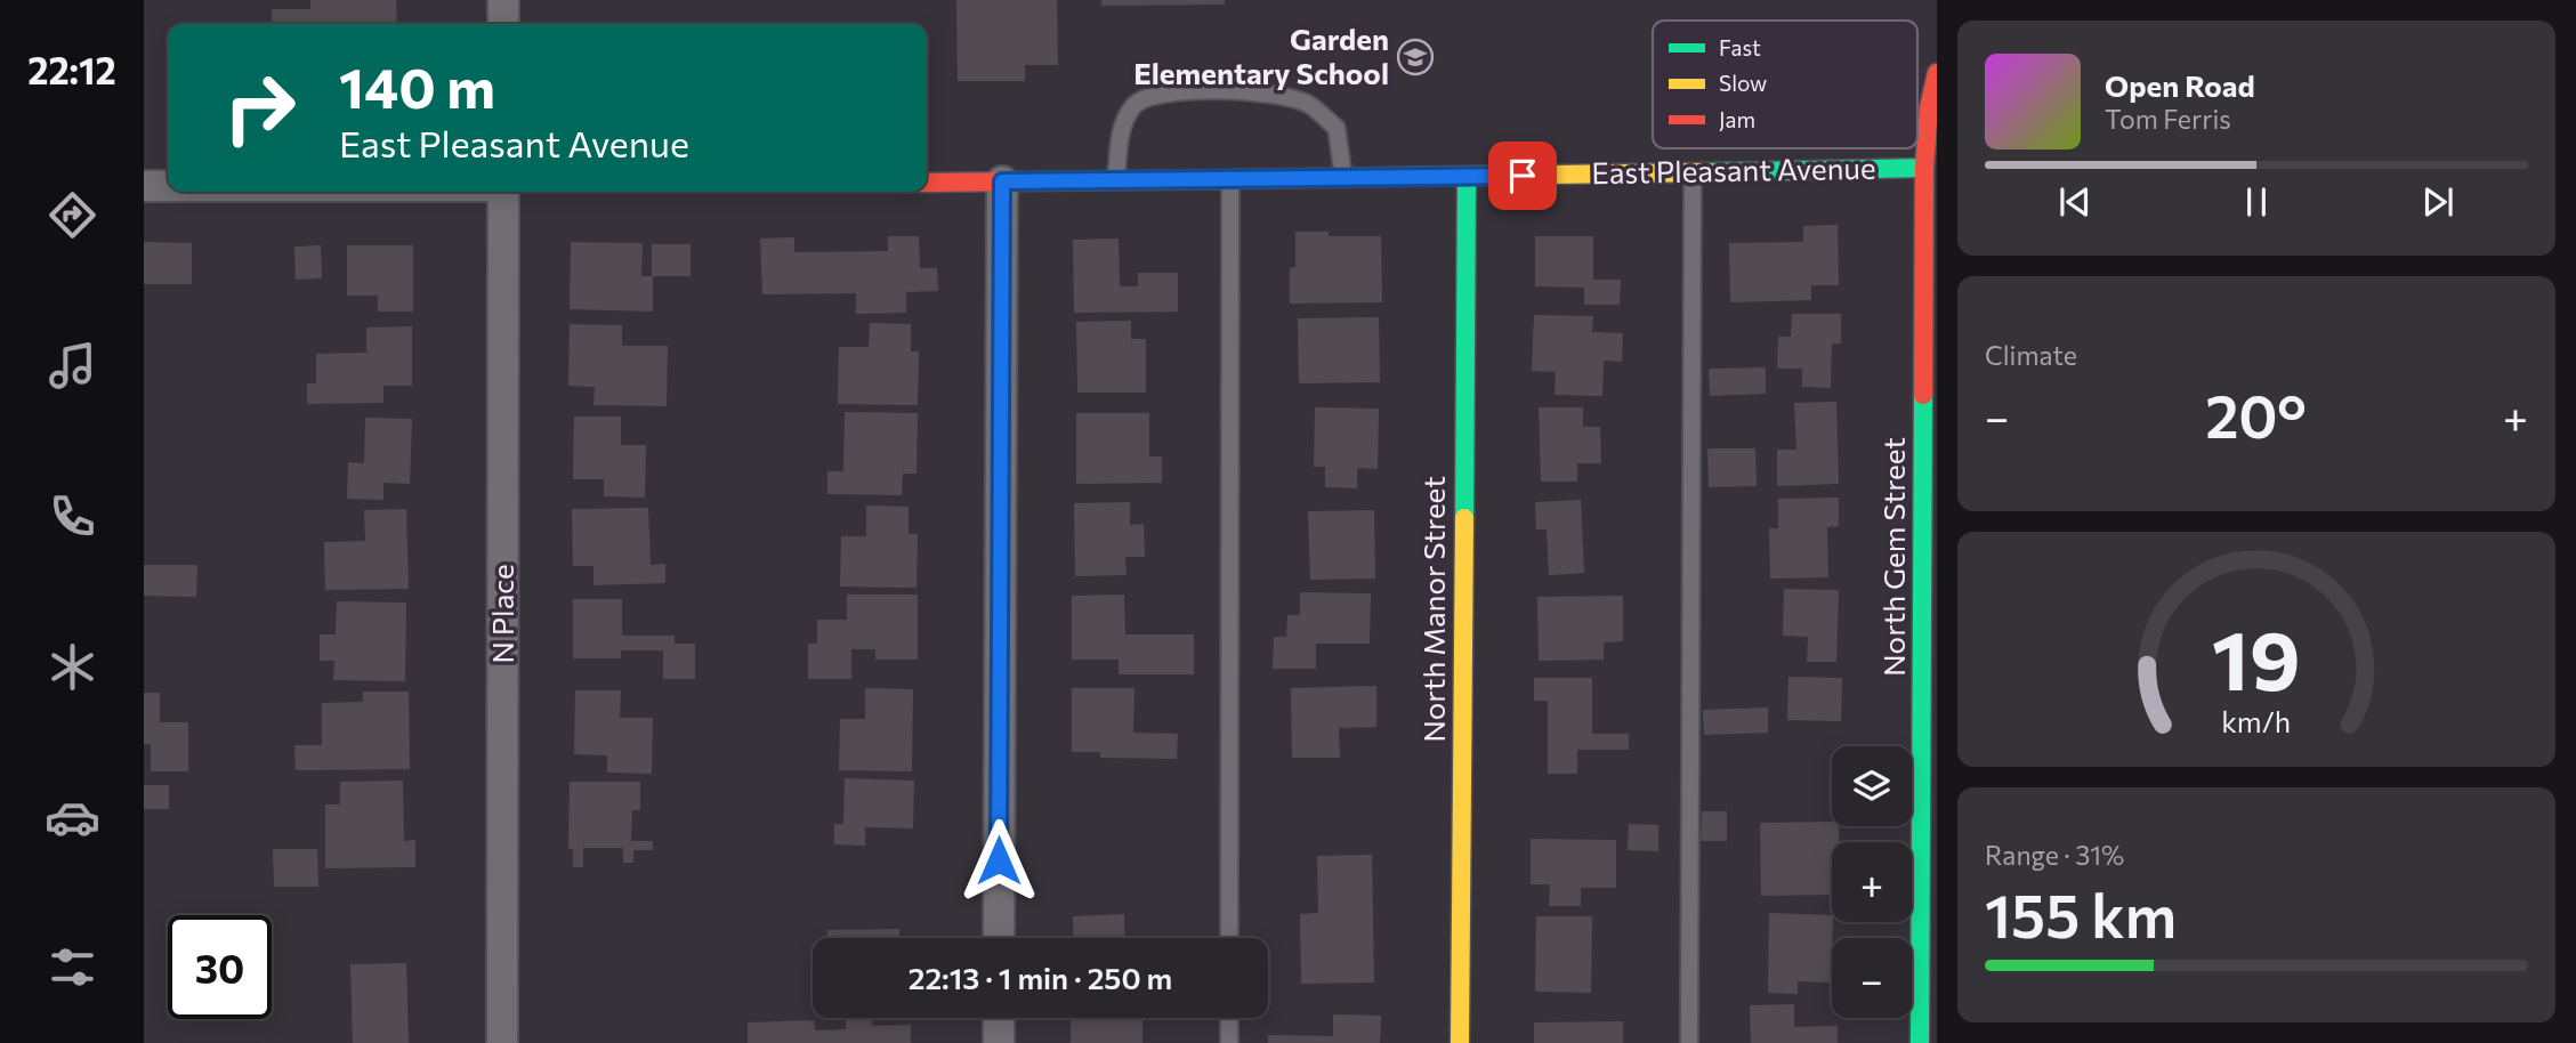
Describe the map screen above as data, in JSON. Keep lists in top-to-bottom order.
{
  "streets": {
    "street": [
      "East Pleasant Avenue",
      "North Gem Street",
      "North Manor Street",
      "N Place"
    ]
  },
  "crossings": [
    ["East Pleasant Avenue", "North Gem Street"],
    ["East Pleasant Avenue", "North Manor Street"]
  ],
  "places": {
    "school or university": ["Garden Elementary School"]
  },
  "legend": ["Fast", "Slow", "Jam"],
  "page": {
    "tabs": "22:12",
    "turn": ["140 m", "East Pleasant Avenue"],
    "song": ["Open Road", "Tom Ferris"],
    "tile": [
      "Climate",
      ["Range · 31%", "155 km"]
    ],
    "heat": ["−", "20°", "+"],
    "map_buttons": ["+", "−"],
    "limit": "30",
    "trip": "22:13 · 1 min · 250 m",
    "gauge": ["19", "km/h"]
  }
}
